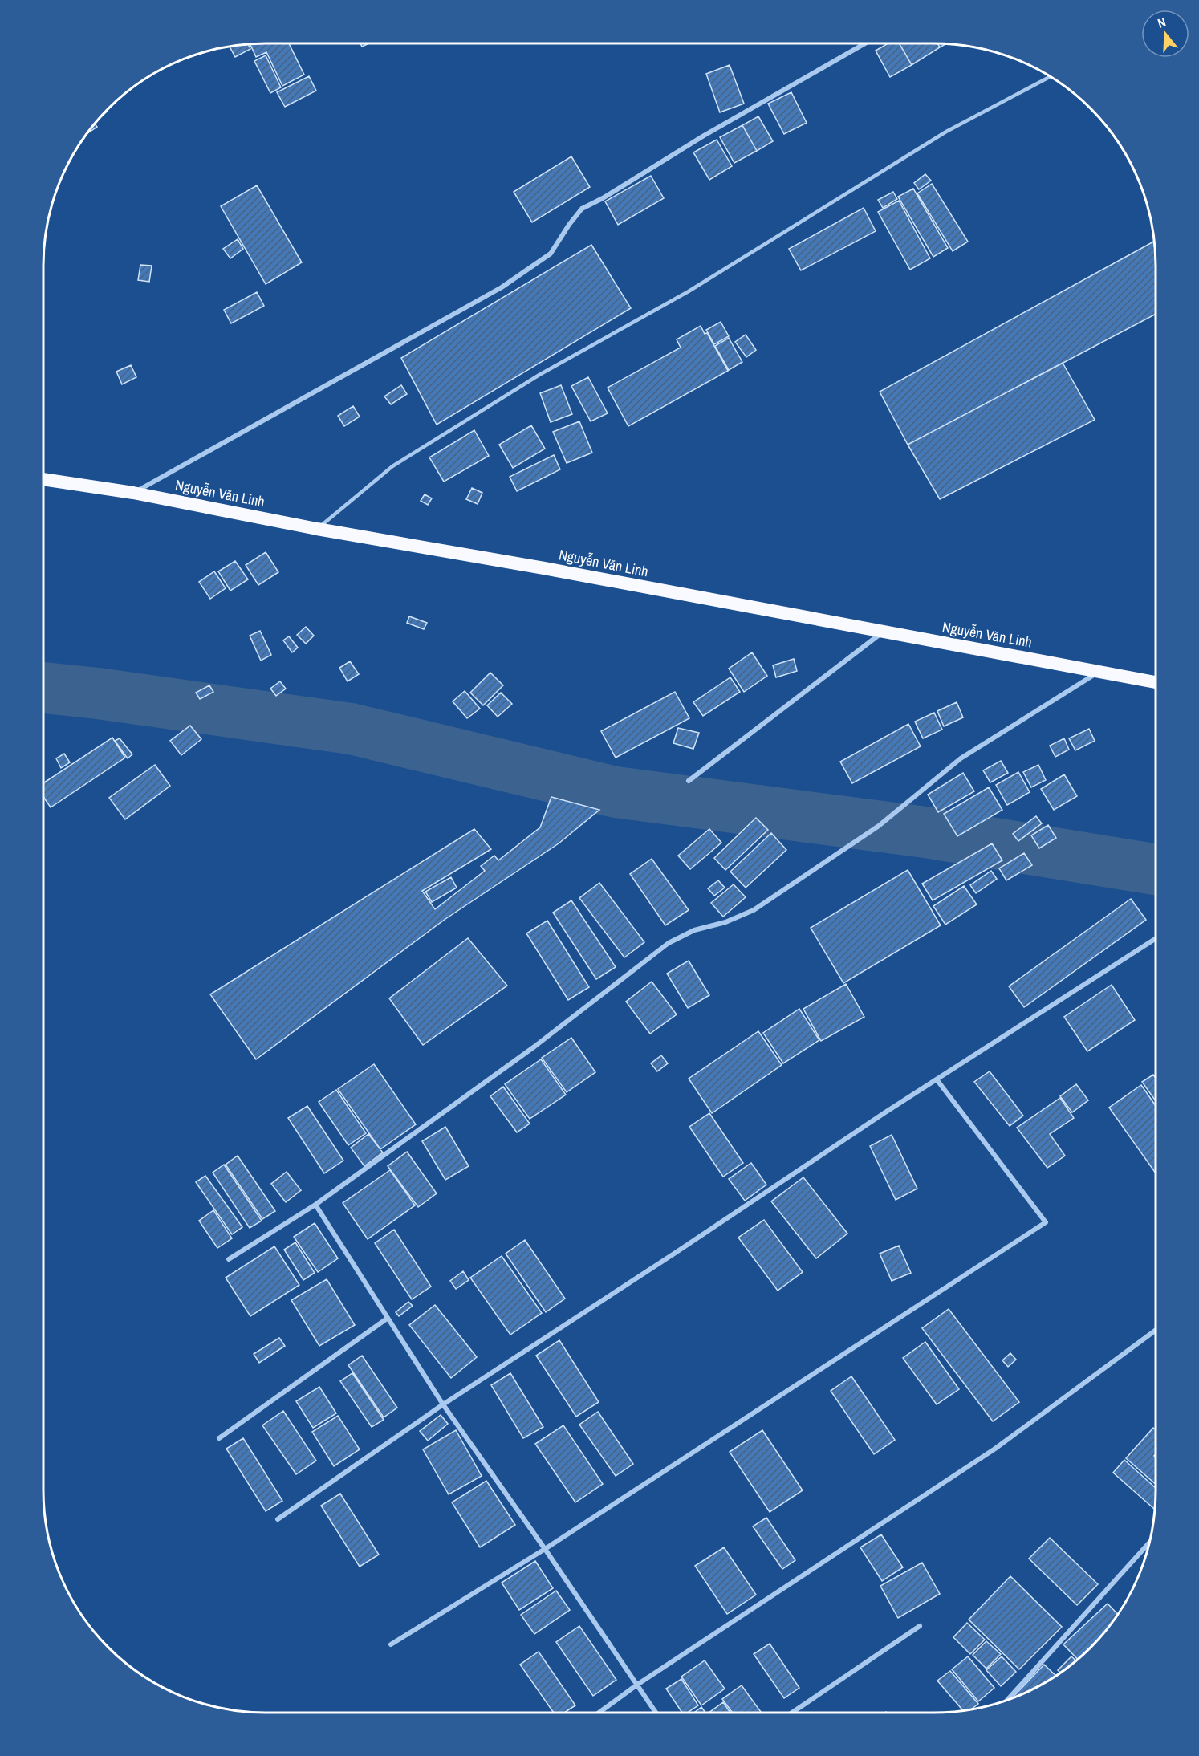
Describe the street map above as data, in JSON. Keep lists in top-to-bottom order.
{
  "streets": {
    "highway": ["Nguyễn Văn Linh"]
  },
  "north": "top"
}
